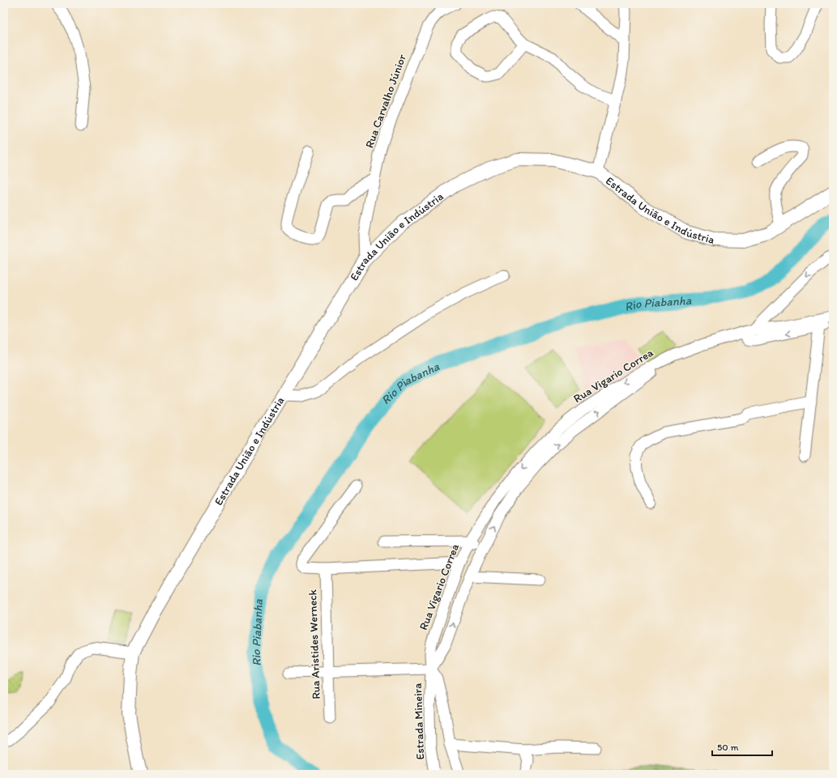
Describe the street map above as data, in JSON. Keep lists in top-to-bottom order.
{
  "streets": {
    "main road": ["Estrada União e Indústria"],
    "street": [
      "Rua Carvalho Júnior",
      "Rua Vigario Correa",
      "Rua Aristides Werneck",
      "Estrada Mineira"
    ]
  },
  "crossings": [
    ["Rua Carvalho Júnior", "Estrada União e Indústria"],
    ["Rua Vigario Correa", "Estrada Mineira"]
  ],
  "water": ["Rio Piabanha"],
  "scale_bar": "50 m"
}
